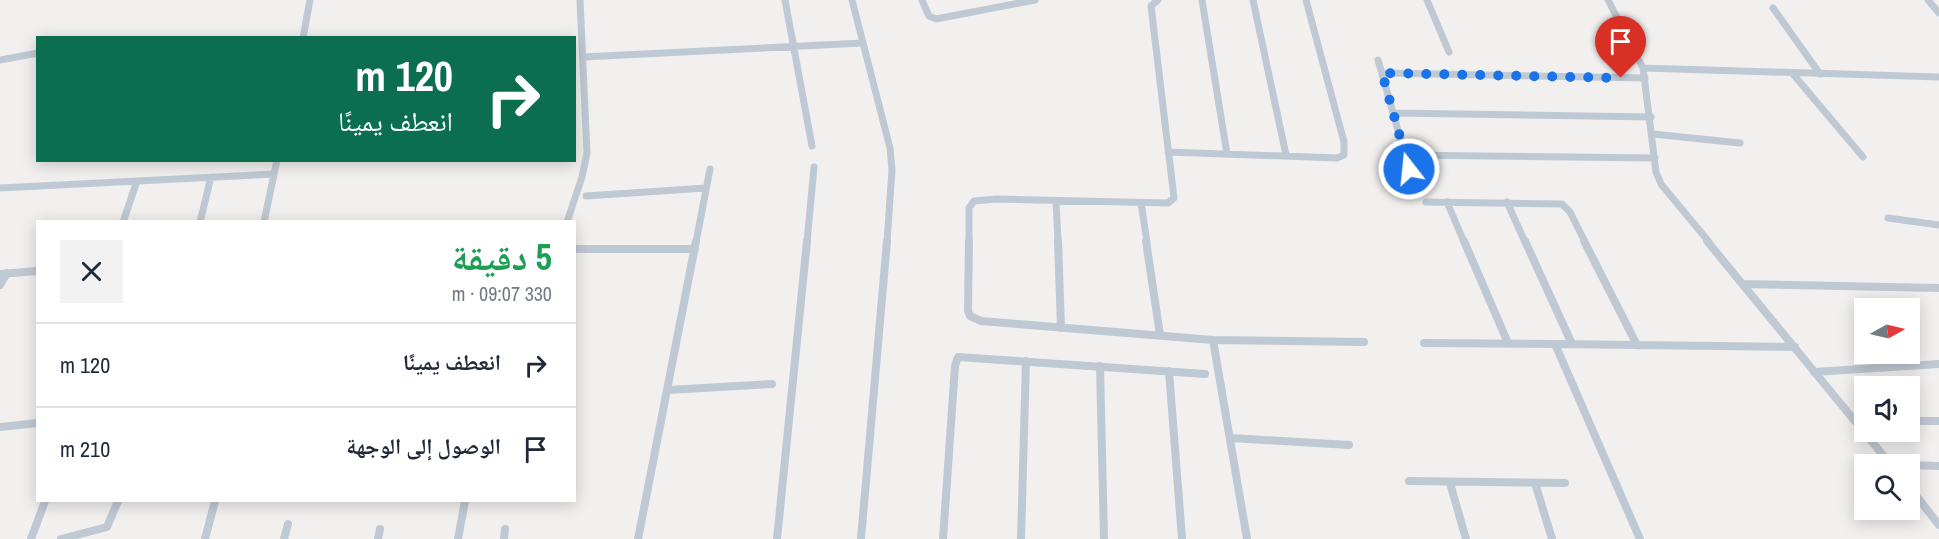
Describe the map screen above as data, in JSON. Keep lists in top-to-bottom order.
{
  "north": "right",
  "page": {
    "turn": ["120 m", "انعطف يمينًا"],
    "heading": ["5 دقيقة", "330 m · 09:07"],
    "list": [
      {
        "name": "انعطف يمينًا",
        "value": "120 m"
      },
      {
        "name": "الوصول إلى الوجهة",
        "value": "210 m"
      }
    ]
  }
}
